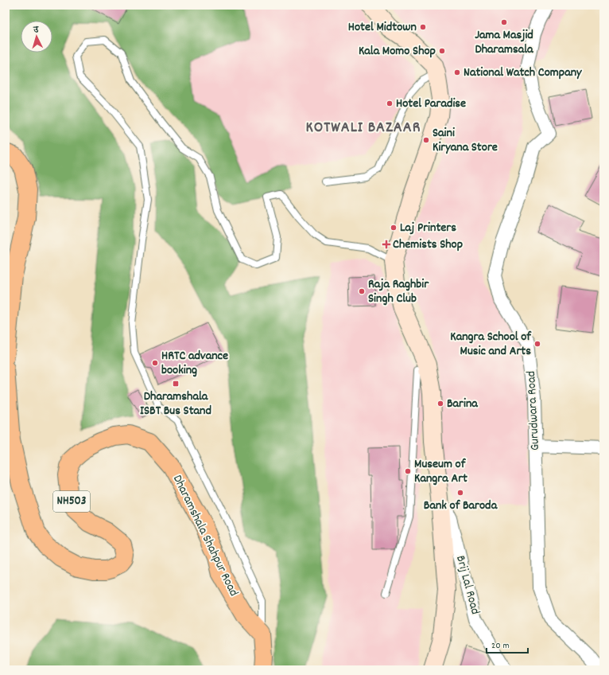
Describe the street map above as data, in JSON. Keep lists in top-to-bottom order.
{
  "streets": {
    "main road": ["NH503", "Dharamshala Shahpur Road"],
    "street": ["Gurudwara Road", "Brij Lal Road"]
  },
  "districts": ["KOTWALI BAZAAR"],
  "places": {
    "other": [
      "Jama Masjid Dharamsala",
      "Hotel Midtown",
      "Kala Momo Shop",
      "National Watch Company",
      "Hotel Paradise",
      "Saini Kiryana Store",
      "Laj Printers",
      "Raja Raghbir Singh Club",
      "Kangra School of Music and Arts",
      "HRTC advance booking",
      "Barina",
      "Museum of Kangra Art",
      "Bank of Baroda"
    ],
    "health": ["Chemists Shop"],
    "transit": ["Dharamshala ISBT Bus Stand"]
  },
  "scale_bar": "20 m",
  "north": "top"
}
